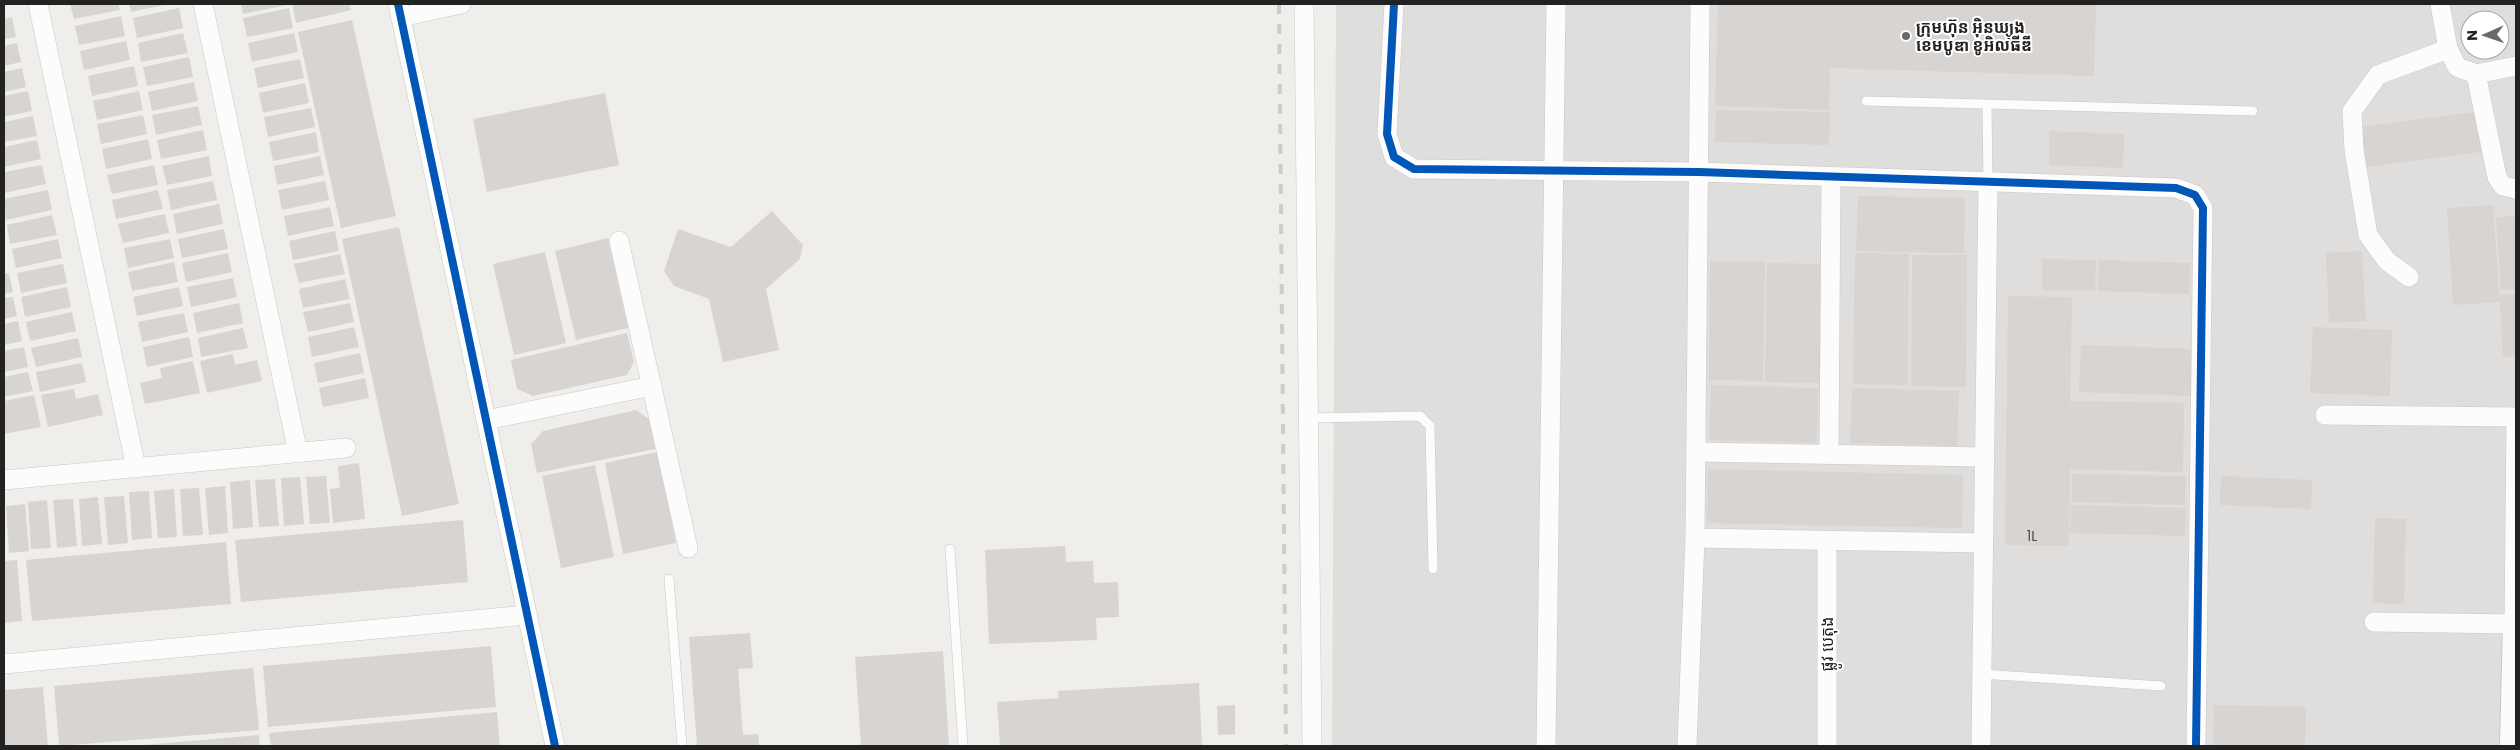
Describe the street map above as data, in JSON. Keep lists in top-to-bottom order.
{
  "streets": {
    "street": ["ផ្លូវ បេតុង"]
  },
  "places": ["ក្រុមហ៊ុន អ៊ិនឃ្យុង ខេមបូឌា ខូអិលធីឌី"],
  "house_numbers": ["1L"],
  "north": "left"
}
